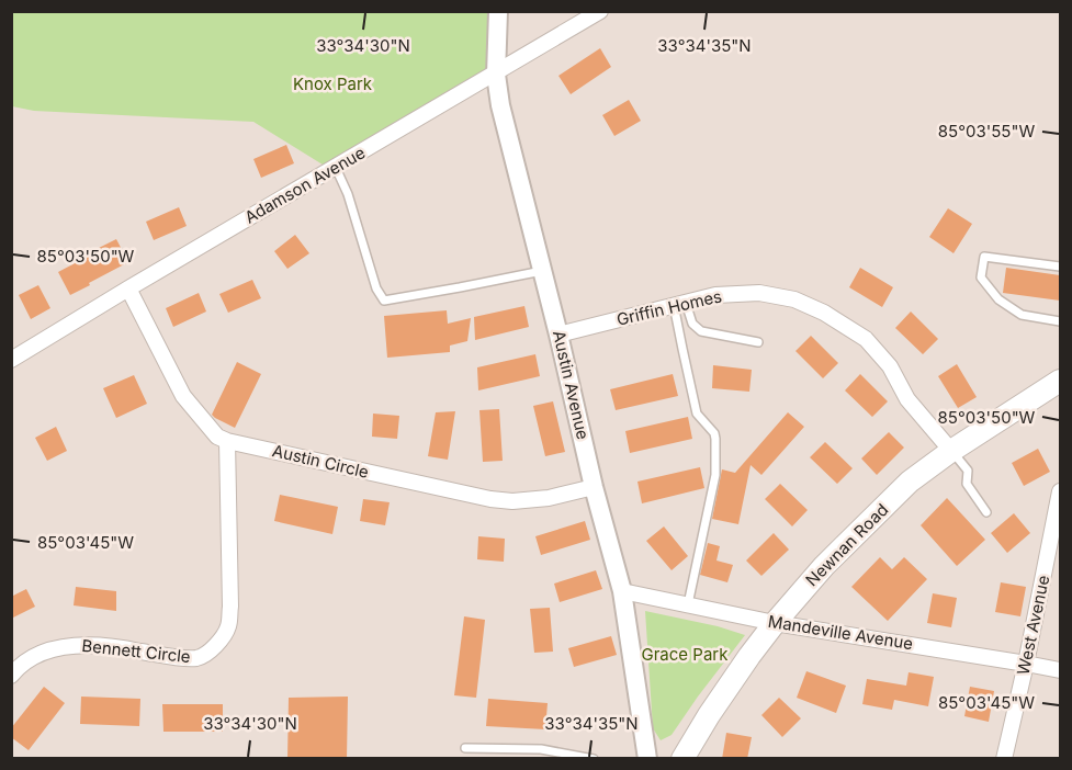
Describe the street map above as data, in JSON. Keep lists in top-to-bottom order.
{
  "streets": {
    "main road": ["Newnan Road"],
    "street": [
      "Adamson Avenue",
      "Griffin Homes",
      "Austin Avenue",
      "Austin Circle",
      "West Avenue",
      "Mandeville Avenue",
      "Bennett Circle"
    ]
  },
  "crossings": [
    ["Adamson Avenue", "Austin Avenue"],
    ["Adamson Avenue", "Austin Circle"],
    ["Griffin Homes", "Austin Avenue"],
    ["Griffin Homes", "Newnan Road"],
    ["Austin Avenue", "Austin Circle"],
    ["Austin Avenue", "Mandeville Avenue"],
    ["Austin Circle", "Bennett Circle"],
    ["Newnan Road", "Mandeville Avenue"],
    ["West Avenue", "Mandeville Avenue"]
  ],
  "parks": ["Knox Park", "Grace Park"],
  "coordinates": [
    "33°34'30\"N",
    "33°34'35\"N",
    "85°03'55\"W",
    "85°03'50\"W",
    "85°03'45\"W"
  ]
}
